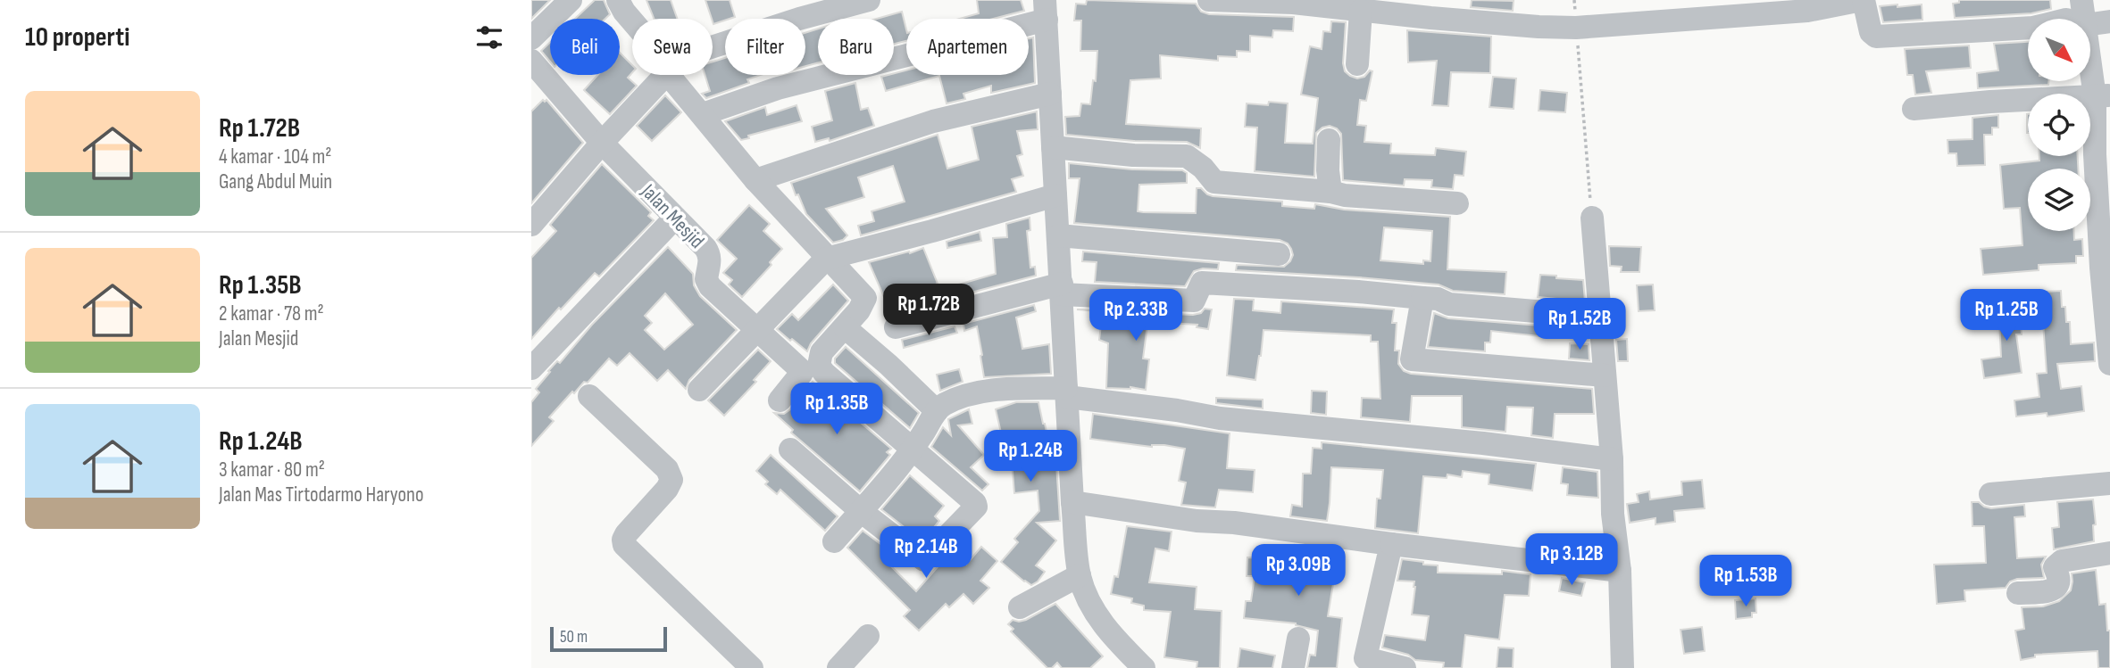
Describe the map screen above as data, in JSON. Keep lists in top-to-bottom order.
{
  "streets": {
    "street": ["Jalan Mesjid"]
  },
  "scale_bar": "50 m",
  "north": "bottom right",
  "page": {
    "heading": "10 properti",
    "chip": [
      "Beli",
      "Sewa",
      "Filter",
      "Baru",
      "Apartemen"
    ],
    "list": [
      {
        "name": "Rp 1.72B",
        "note": "4 kamar · 104 m² · Gang Abdul Muin"
      },
      {
        "name": "Rp 1.35B",
        "note": "2 kamar · 78 m² · Jalan Mesjid"
      },
      {
        "name": "Rp 1.24B",
        "note": "3 kamar · 80 m² · Jalan Mas Tirtodarmo Haryono"
      }
    ],
    "price": [
      "Rp 1.72B",
      "Rp 2.33B",
      "Rp 1.25B",
      "Rp 1.52B",
      "Rp 1.35B",
      "Rp 1.24B",
      "Rp 2.14B",
      "Rp 3.12B",
      "Rp 3.09B",
      "Rp 1.53B"
    ],
    "scale": "50 m"
  }
}
